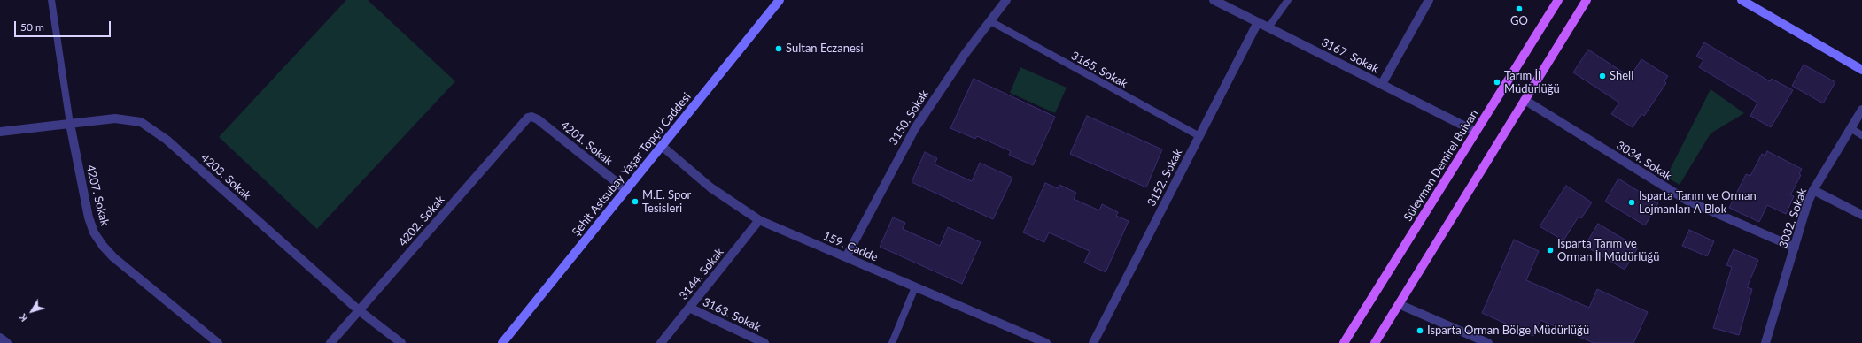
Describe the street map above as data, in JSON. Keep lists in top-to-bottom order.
{
  "streets": {
    "main road": ["Süleyman Demirel Bulvarı"],
    "street": [
      "3167. Sokak",
      "3150. Sokak",
      "4201. Sokak",
      "3034. Sokak",
      "Şehit Astsubay Yaşar Topçu Caddesi",
      "4203. Sokak",
      "3152. Sokak",
      "4207. Sokak",
      "3032. Sokak",
      "4202. Sokak",
      "159. Cadde",
      "3144. Sokak",
      "3163. Sokak"
    ],
    "lane": ["3165. Sokak"]
  },
  "crossings": [
    ["3167. Sokak", "Süleyman Demirel Bulvarı"],
    ["3167. Sokak", "3152. Sokak"],
    ["3165. Sokak", "3150. Sokak"],
    ["3165. Sokak", "3152. Sokak"],
    ["3150. Sokak", "159. Cadde"],
    ["4201. Sokak", "Şehit Astsubay Yaşar Topçu Caddesi"],
    ["4201. Sokak", "4202. Sokak"],
    ["3034. Sokak", "3032. Sokak"],
    ["Şehit Astsubay Yaşar Topçu Caddesi", "159. Cadde"],
    ["4203. Sokak", "4207. Sokak"],
    ["4203. Sokak", "4202. Sokak"],
    ["159. Cadde", "3144. Sokak"],
    ["3144. Sokak", "3163. Sokak"]
  ],
  "places": [
    "GO",
    "Sultan Eczanesi",
    "Shell",
    "Tarım İl Müdürlüğü",
    "M.E. Spor Tesisleri",
    "Isparta Tarım ve Orman Lojmanları A Blok",
    "Isparta Tarım ve Orman İl Müdürlüğü",
    "Isparta Orman Bölge Müdürlüğü"
  ],
  "scale_bar": "50 m",
  "north": "bottom left"
}
